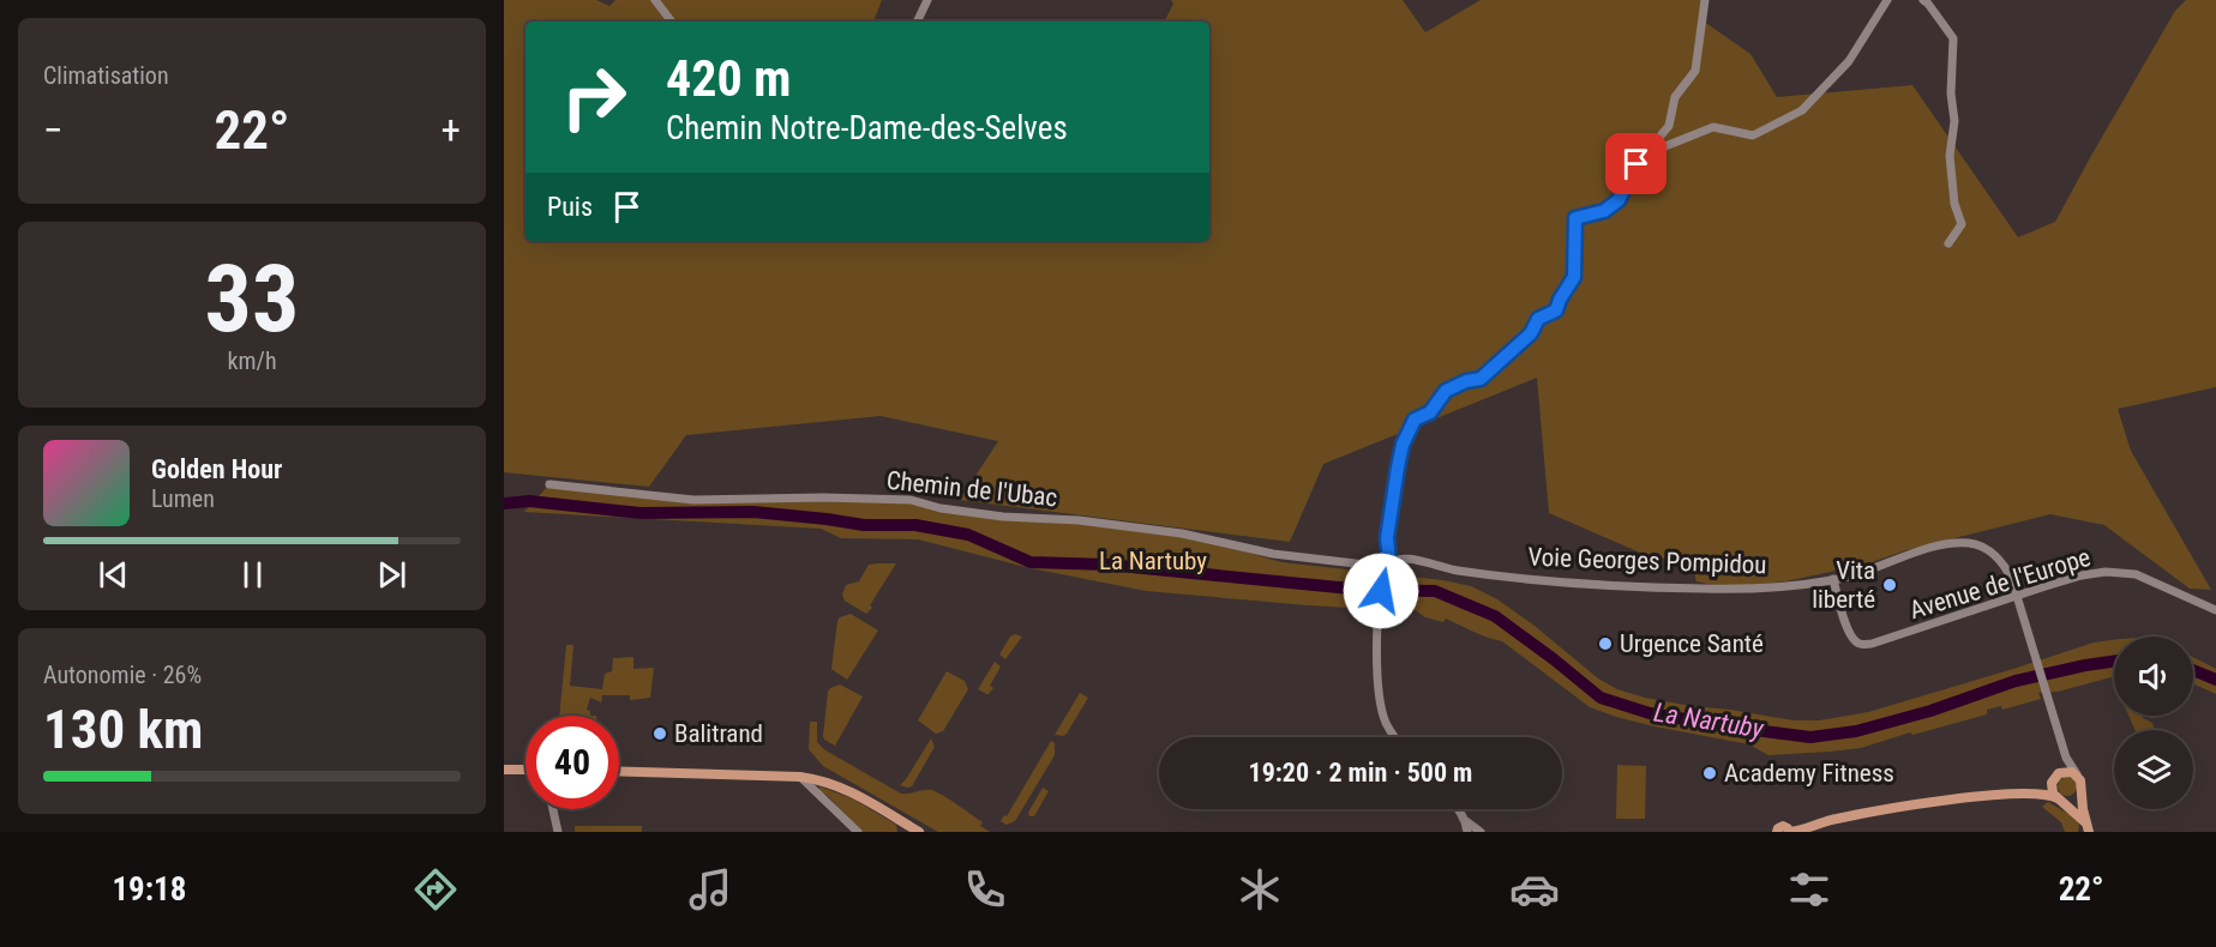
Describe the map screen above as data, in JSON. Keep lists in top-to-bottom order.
{
  "streets": {
    "street": ["Chemin de l'Ubac", "Voie Georges Pompidou", "Avenue de l'Europe"]
  },
  "crossings": [
    ["Chemin de l'Ubac", "Voie Georges Pompidou"],
    ["Voie Georges Pompidou", "Avenue de l'Europe"]
  ],
  "water": ["La Nartuby"],
  "parks": ["La Nartuby"],
  "places": [
    "Vita liberté",
    "Urgence Santé",
    "Balitrand",
    "Academy Fitness"
  ],
  "page": {
    "tile": [
      "Climatisation",
      ["33", "km/h"],
      ["Autonomie · 26%", "130 km"]
    ],
    "turn": ["420 m", "Chemin Notre-Dame-des-Selves"],
    "heat": ["−", "22°", "+"],
    "then": "Puis",
    "song": ["Golden Hour", "Lumen"],
    "limit": "40",
    "trip": "19:20 · 2 min · 500 m",
    "tabs": ["19:18", "22°"]
  }
}
